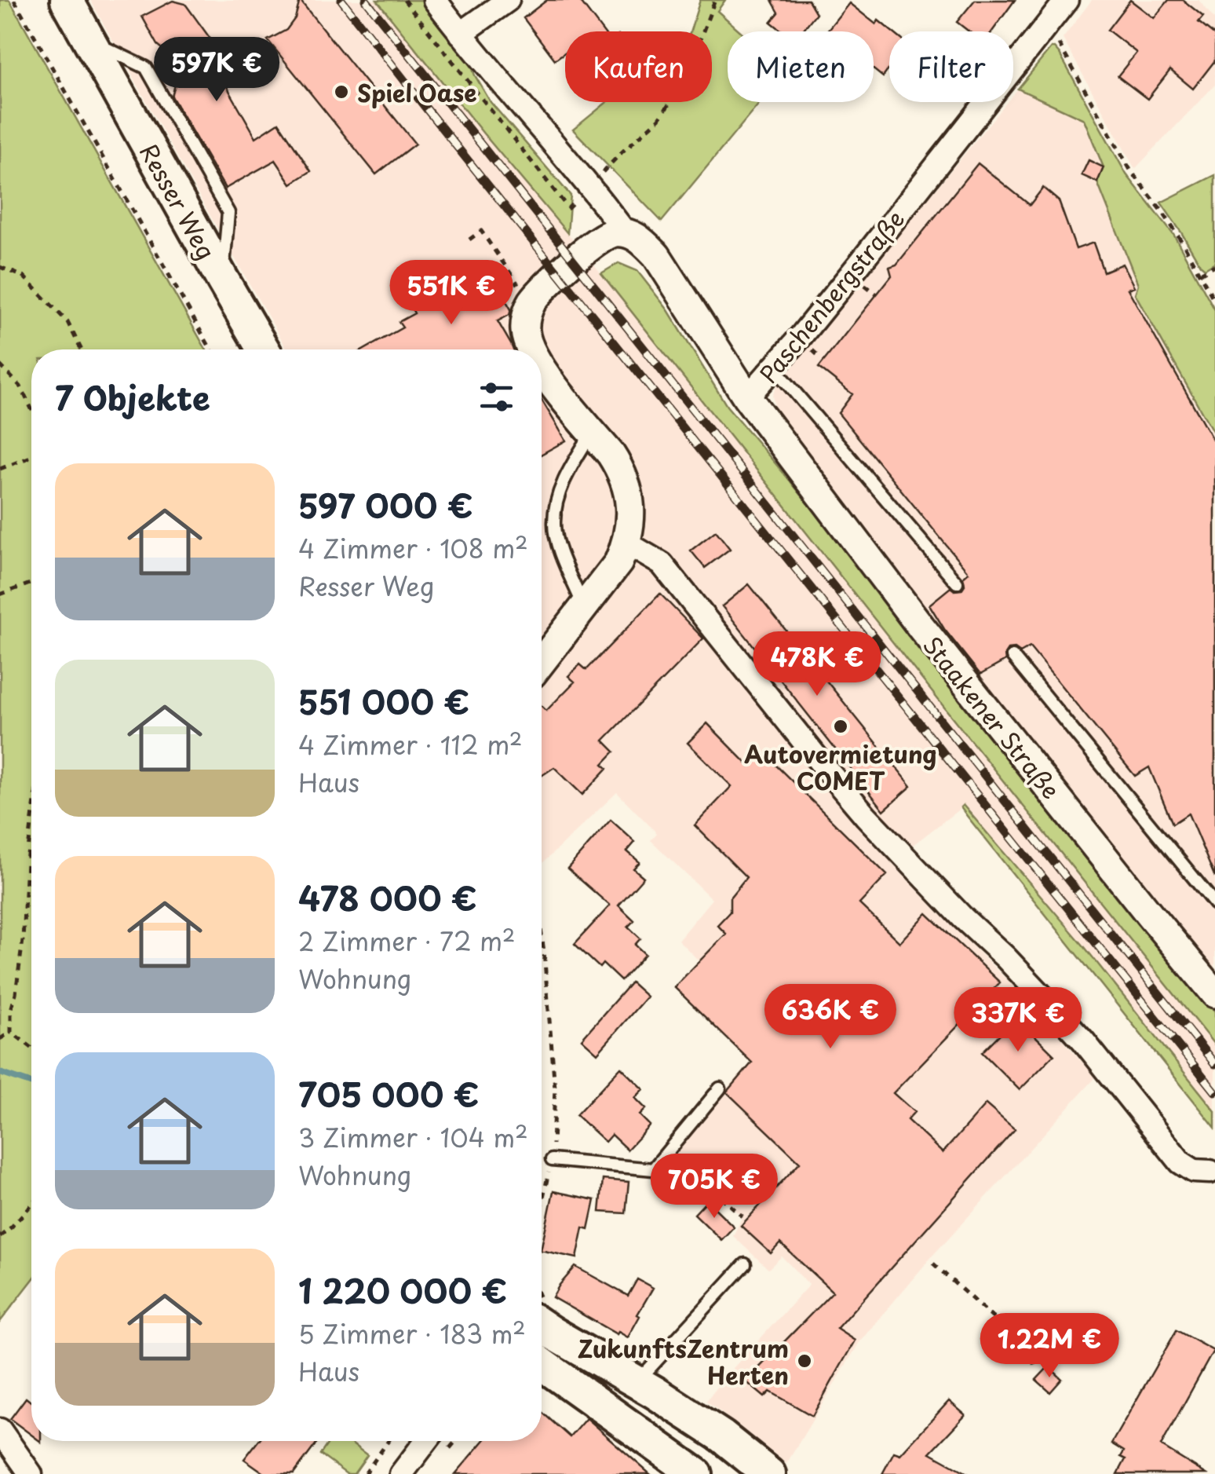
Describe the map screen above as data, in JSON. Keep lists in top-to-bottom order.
{
  "streets": {
    "main road": ["Resser Weg"],
    "street": ["Paschenbergstraße", "Staakener Straße"]
  },
  "crossings": [
    ["Paschenbergstraße", "Staakener Straße"]
  ],
  "places": ["Spiel Oase", "Autovermietung COMET", "ZukunftsZentrum Herten"],
  "page": {
    "chip": ["Kaufen", "Mieten", "Filter"],
    "price": [
      "597K €",
      "551K €",
      "478K €",
      "636K €",
      "337K €",
      "705K €",
      "1.22M €"
    ],
    "heading": "7 Objekte",
    "list": [
      {
        "name": "597 000 €",
        "note": "4 Zimmer · 108 m² · Resser Weg"
      },
      {
        "name": "551 000 €",
        "note": "4 Zimmer · 112 m² · Haus"
      },
      {
        "name": "478 000 €",
        "note": "2 Zimmer · 72 m² · Wohnung"
      },
      {
        "name": "705 000 €",
        "note": "3 Zimmer · 104 m² · Wohnung"
      },
      {
        "name": "1 220 000 €",
        "note": "5 Zimmer · 183 m² · Haus"
      }
    ]
  }
}
